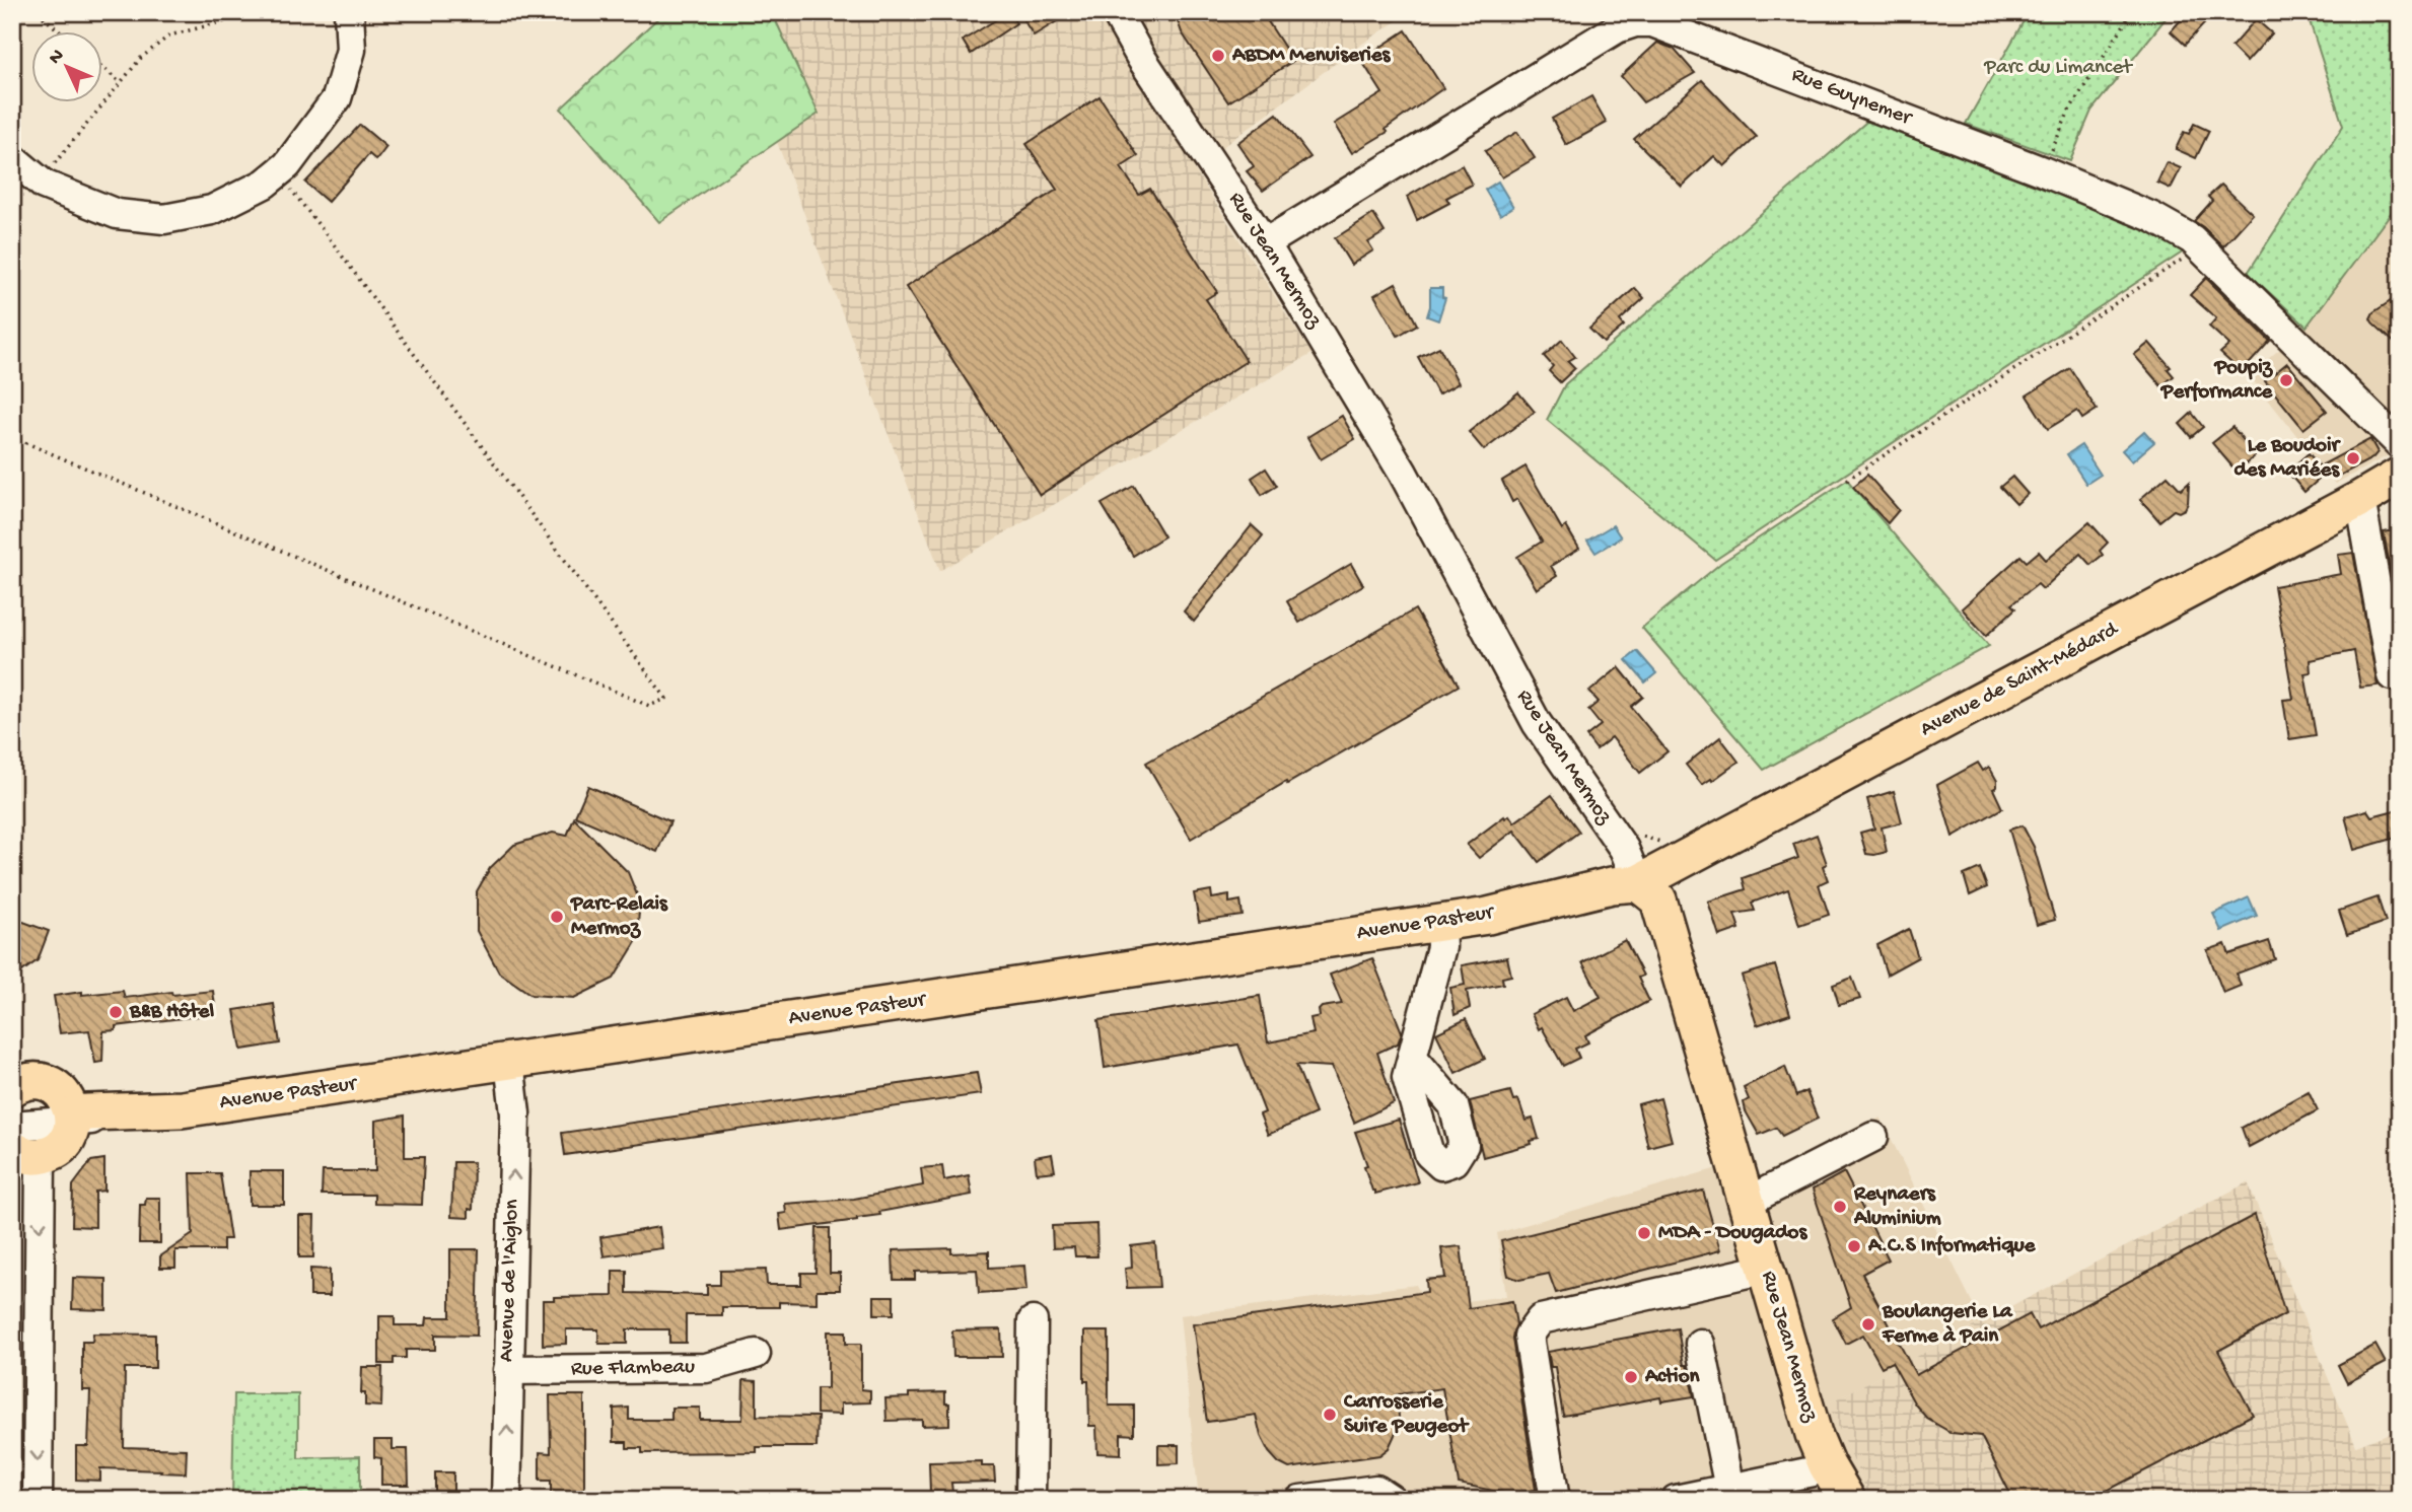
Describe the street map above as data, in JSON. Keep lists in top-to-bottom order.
{
  "streets": {
    "main road": ["Rue Jean Mermoz", "Avenue de Saint-Médard", "Avenue Pasteur"],
    "street": ["Rue Guynemer", "Avenue de l'Aiglon", "Rue Flambeau"]
  },
  "crossings": [
    ["Rue Guynemer", "Rue Jean Mermoz"],
    ["Rue Jean Mermoz", "Avenue de Saint-Médard"],
    ["Rue Jean Mermoz", "Avenue Pasteur"],
    ["Avenue de Saint-Médard", "Avenue Pasteur"],
    ["Avenue Pasteur", "Avenue de l'Aiglon"],
    ["Avenue de l'Aiglon", "Rue Flambeau"]
  ],
  "one_way": ["Avenue de l'Aiglon"],
  "parks": ["Parc du Limancet"],
  "places": [
    "ABDM Menuiseries",
    "Poupiz Performance",
    "Le Boudoir des Mariées",
    "Parc-Relais Mermoz",
    "B&B Hôtel",
    "Reynaers Aluminium",
    "MDA - Dougados",
    "A.C.S Informatique",
    "Boulangerie La Ferme à Pain",
    "Action",
    "Carrosserie Suire Peugeot"
  ],
  "north": "top left"
}
